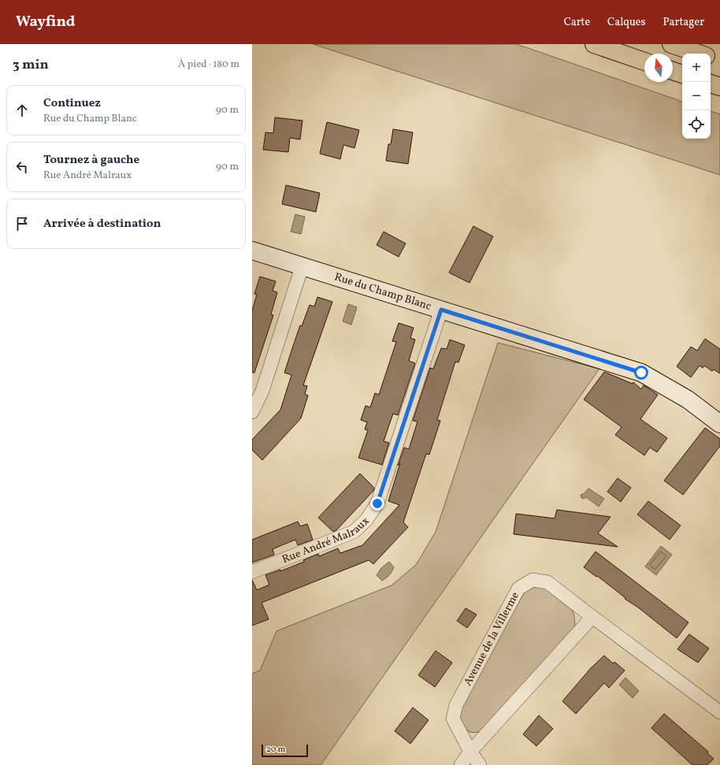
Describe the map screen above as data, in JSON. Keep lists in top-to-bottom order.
{
  "streets": {
    "street": ["Rue du Champ Blanc", "Rue André Malraux", "Avenue de la Villerme"]
  },
  "crossings": [
    ["Rue du Champ Blanc", "Rue André Malraux"]
  ],
  "scale_bar": "20 m",
  "north": "top",
  "page": {
    "header": "Wayfind",
    "nav": ["Carte", "Calques", "Partager"],
    "heading": ["3 min", "À pied · 180 m"],
    "map_buttons": ["+", "−"],
    "list": [
      ["Continuez", "Rue du Champ Blanc", "90 m"],
      ["Tournez à gauche", "Rue André Malraux", "90 m"],
      "Arrivée à destination"
    ],
    "scale": "20 m"
  }
}
